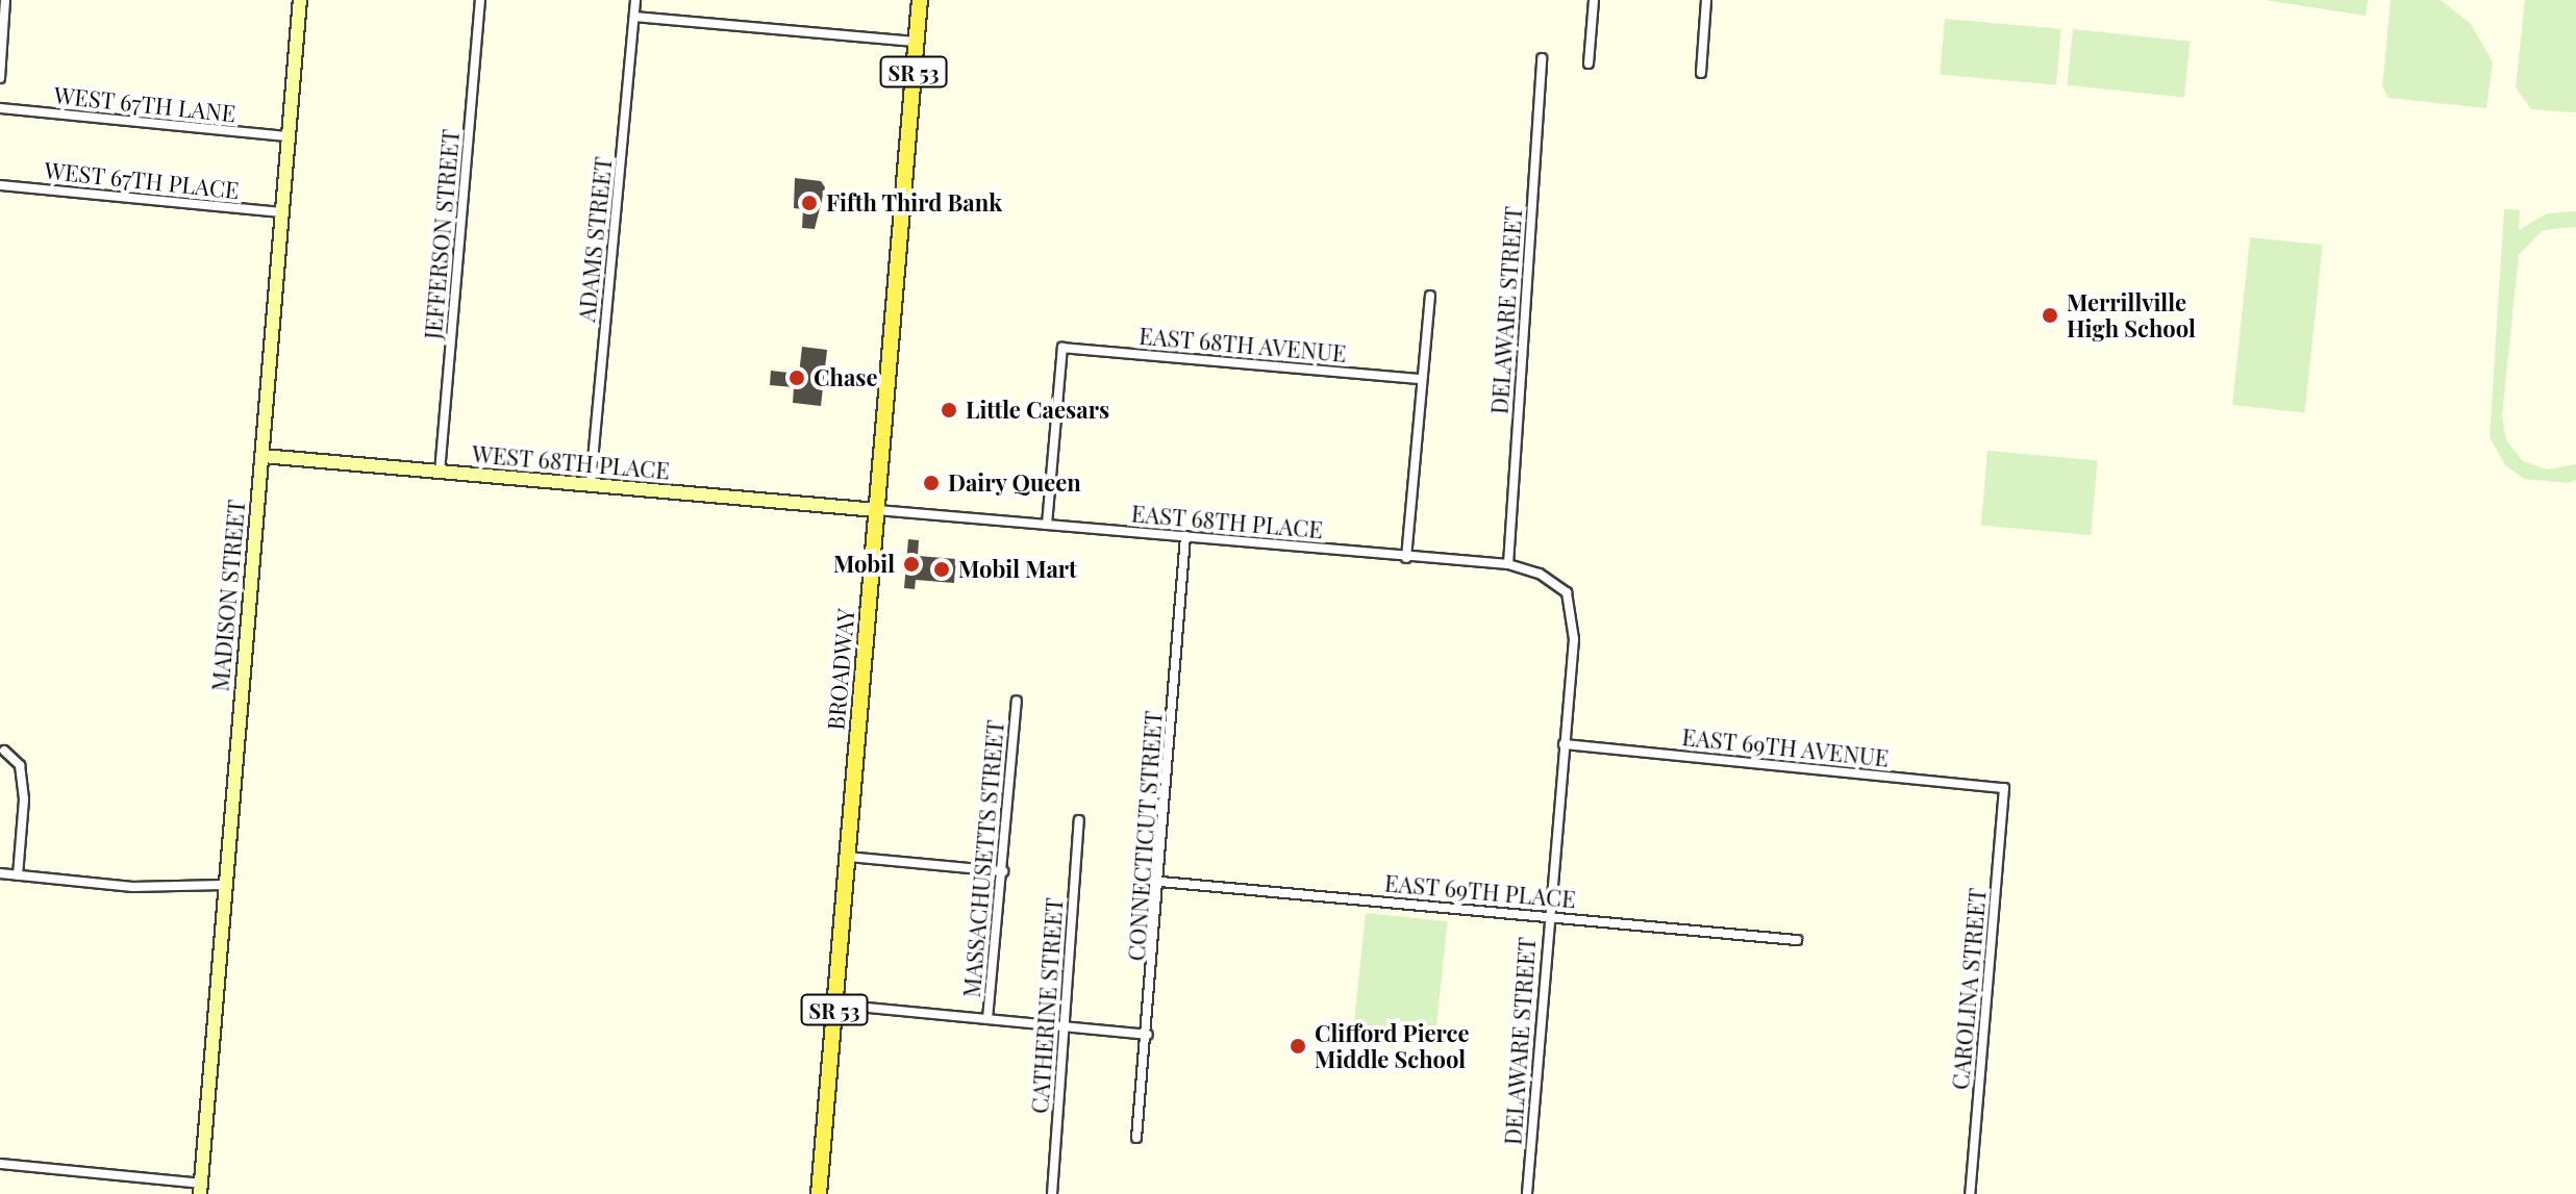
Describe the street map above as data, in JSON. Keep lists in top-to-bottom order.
{
  "streets": {
    "main road": ["SR 53", "BROADWAY"],
    "street": [
      "WEST 67TH LANE",
      "WEST 67TH PLACE",
      "JEFFERSON STREET",
      "ADAMS STREET",
      "DELAWARE STREET",
      "EAST 68TH AVENUE",
      "WEST 68TH PLACE",
      "EAST 68TH PLACE",
      "MADISON STREET",
      "EAST 69TH AVENUE",
      "CONNECTICUT STREET",
      "MASSACHUSETTS STREET",
      "EAST 69TH PLACE",
      "CAROLINA STREET",
      "CATHERINE STREET"
    ]
  },
  "crossings": [
    ["WEST 67TH LANE", "MADISON STREET"],
    ["WEST 67TH PLACE", "MADISON STREET"],
    ["JEFFERSON STREET", "WEST 68TH PLACE"],
    ["ADAMS STREET", "WEST 68TH PLACE"],
    ["DELAWARE STREET", "EAST 68TH PLACE"],
    ["DELAWARE STREET", "EAST 69TH AVENUE"],
    ["DELAWARE STREET", "EAST 69TH PLACE"],
    ["EAST 68TH AVENUE", "EAST 68TH PLACE"],
    ["WEST 68TH PLACE", "EAST 68TH PLACE"],
    ["WEST 68TH PLACE", "MADISON STREET"],
    ["WEST 68TH PLACE", "BROADWAY"],
    ["EAST 68TH PLACE", "BROADWAY"],
    ["EAST 68TH PLACE", "CONNECTICUT STREET"],
    ["EAST 69TH AVENUE", "CAROLINA STREET"],
    ["CONNECTICUT STREET", "EAST 69TH PLACE"]
  ],
  "places": [
    "Fifth Third Bank",
    "Merrillville High School",
    "Chase",
    "Little Caesars",
    "Dairy Queen",
    "Mobil",
    "Mobil Mart",
    "Clifford Pierce Middle School"
  ]
}
